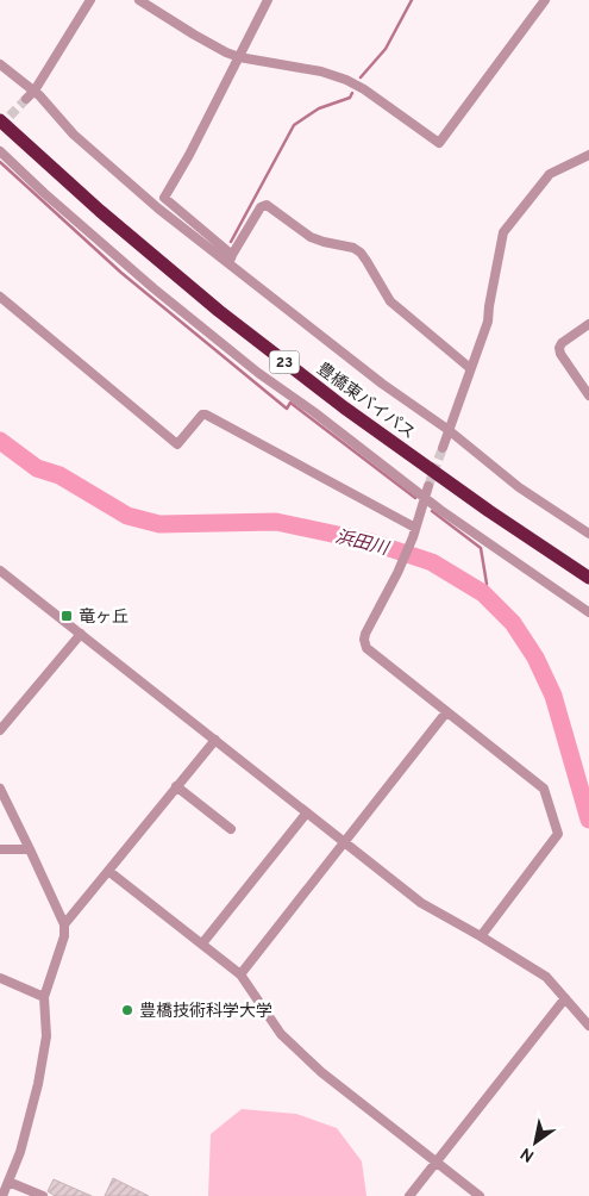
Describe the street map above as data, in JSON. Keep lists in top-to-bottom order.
{
  "streets": {
    "highway": ["23", "豊橋東バイパス"]
  },
  "water": ["浜田川"],
  "places": {
    "transit": ["竜ヶ丘"],
    "other": ["豊橋技術科学大学"]
  },
  "north": "bottom left"
}
